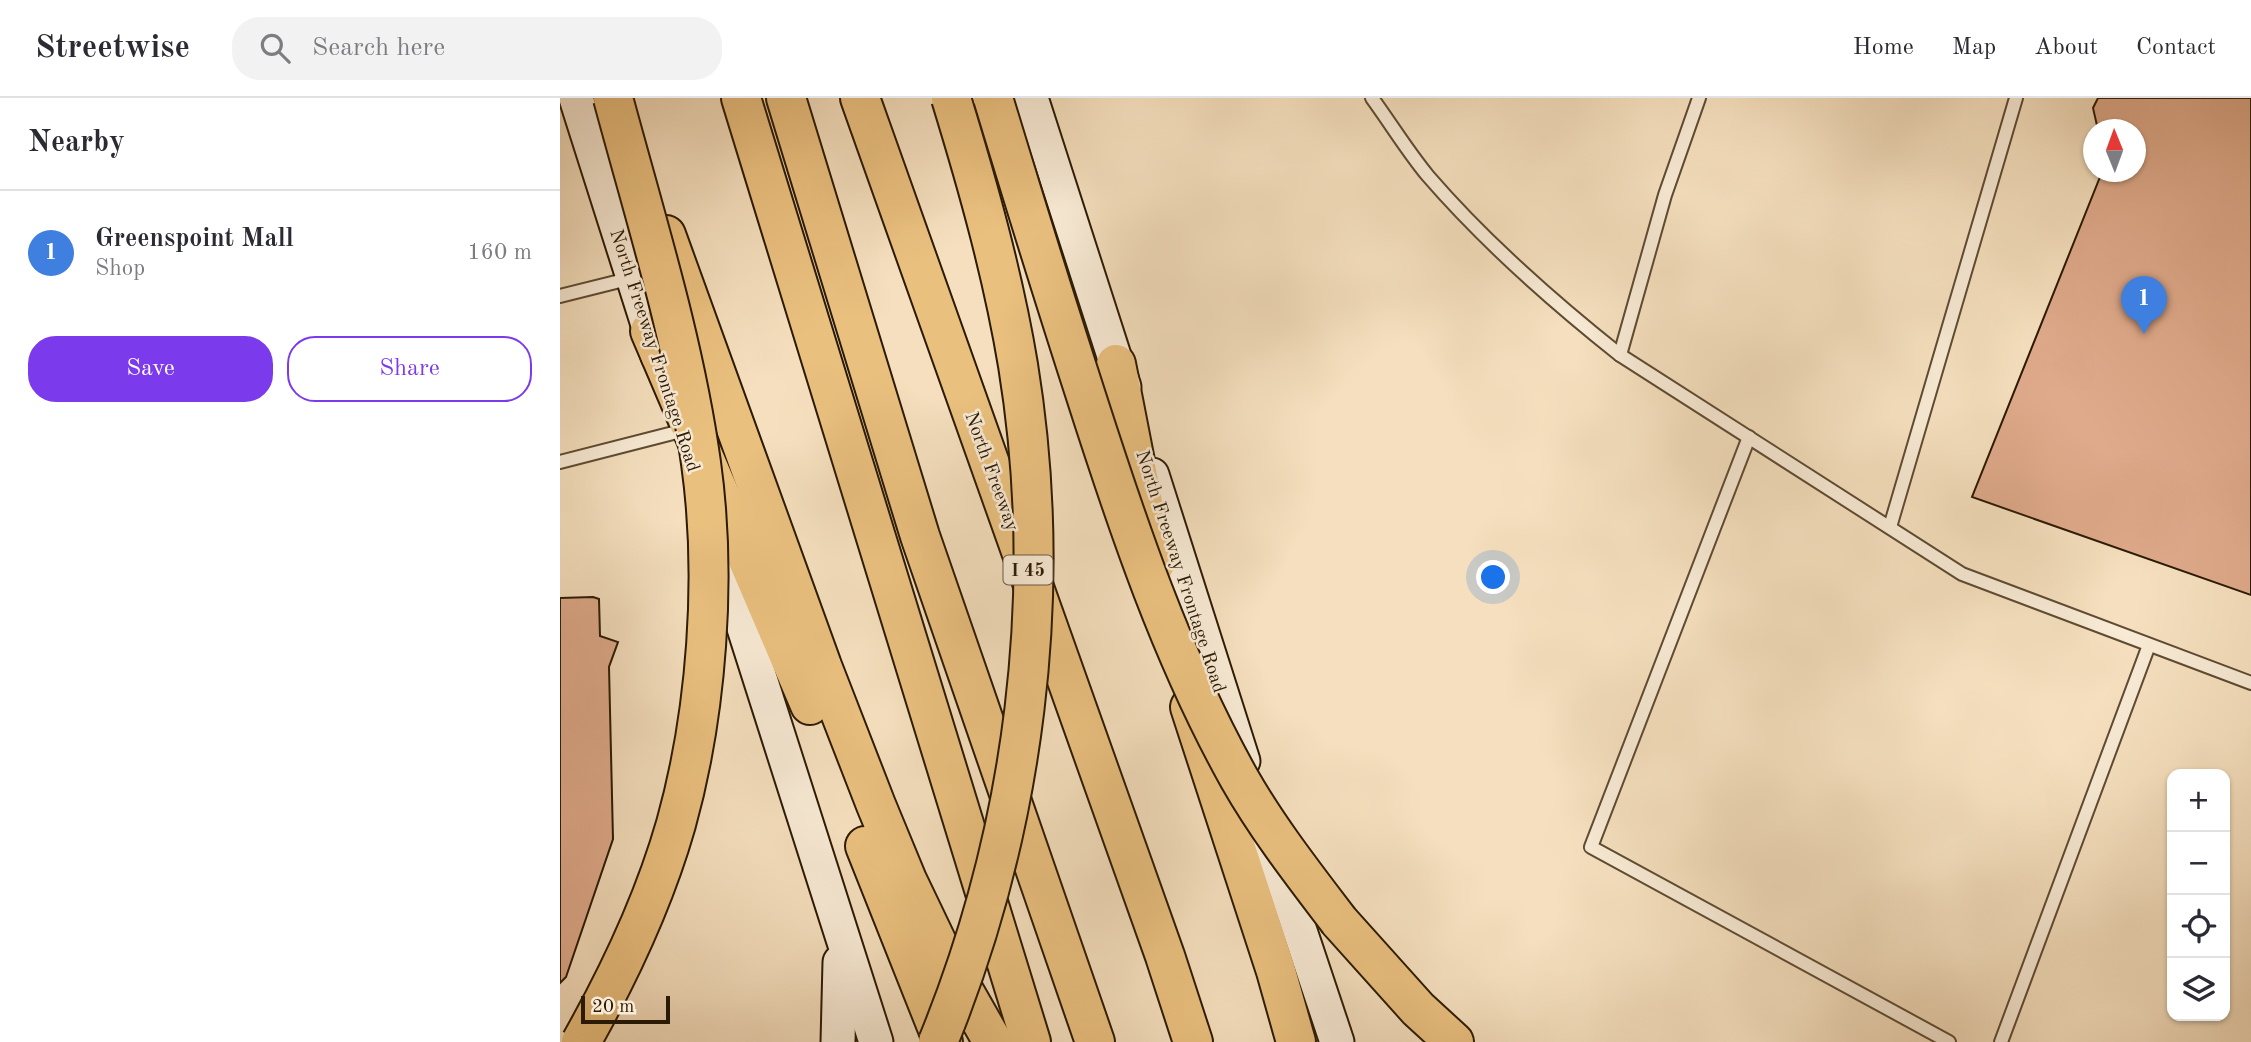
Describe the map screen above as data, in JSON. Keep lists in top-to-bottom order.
{
  "streets": {
    "highway": ["North Freeway", "I 45"],
    "main road": ["North Freeway Frontage Road"]
  },
  "scale_bar": "20 m",
  "north": "top",
  "page": {
    "header": "Streetwise",
    "search": "Search here",
    "nav": [
      "Home",
      "Map",
      "About",
      "Contact"
    ],
    "heading": "Nearby",
    "list": [
      {
        "mark": "1",
        "name": "Greenspoint Mall",
        "note": "Shop",
        "value": "160 m"
      }
    ],
    "pins": "1",
    "buttons": ["Save", "Share"],
    "map_buttons": ["+", "−"],
    "scale": "20 m"
  }
}
